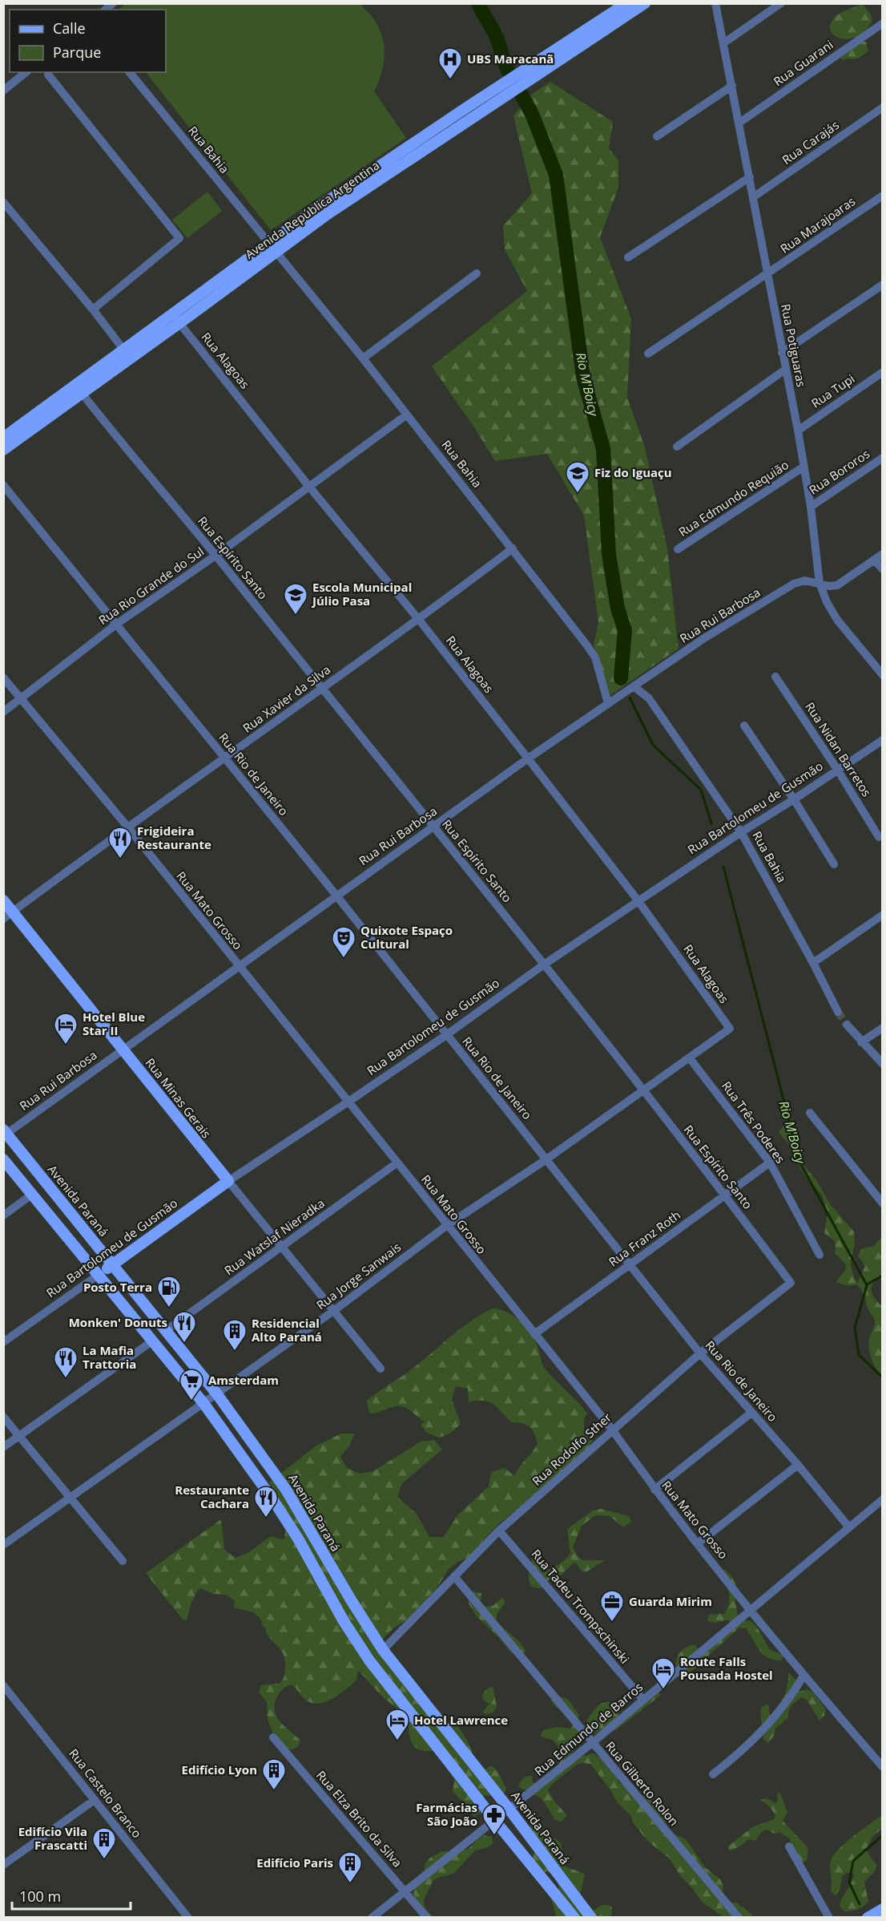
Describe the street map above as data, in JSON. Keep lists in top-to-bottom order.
{
  "streets": {
    "main road": [
      "Avenida República Argentina",
      "Rua Bartolomeu de Gusmão",
      "Rua Minas Gerais",
      "Avenida Paraná"
    ],
    "street": [
      "Rua Guarani",
      "Rua Carajás",
      "Rua Bahia",
      "Rua Marajoaras",
      "Rua Potiguaras",
      "Rua Alagoas",
      "Rua Tupi",
      "Rua Bororos",
      "Rua Edmundo Requião",
      "Rua Espírito Santo",
      "Rua Rio Grande do Sul",
      "Rua Rui Barbosa",
      "Rua Xavier da Silva",
      "Rua Nidan Barretos",
      "Rua Rio de Janeiro",
      "Rua Mato Grosso",
      "Rua Três Poderes",
      "Rua Watslaf Nieradka",
      "Rua Franz Roth",
      "Rua Jorge Sanwais",
      "Rua Rodolfo Sther",
      "Rua Tadeu Trompschinski",
      "Rua Edmundo de Barros",
      "Rua Gilberto Rolon",
      "Rua Castelo Branco",
      "Rua Elza Brito da Silva"
    ]
  },
  "crossings": [
    ["Rua Guarani", "Rua Potiguaras"],
    ["Rua Carajás", "Rua Potiguaras"],
    ["Rua Bahia", "Avenida República Argentina"],
    ["Rua Bahia", "Rua Rio Grande do Sul"],
    ["Rua Bahia", "Rua Rui Barbosa"],
    ["Rua Bahia", "Rua Xavier da Silva"],
    ["Rua Bahia", "Rua Bartolomeu de Gusmão"],
    ["Avenida República Argentina", "Rua Alagoas"],
    ["Avenida República Argentina", "Rua Espírito Santo"],
    ["Rua Marajoaras", "Rua Potiguaras"],
    ["Rua Potiguaras", "Rua Tupi"],
    ["Rua Potiguaras", "Rua Bororos"],
    ["Rua Potiguaras", "Rua Edmundo Requião"],
    ["Rua Potiguaras", "Rua Rui Barbosa"],
    ["Rua Alagoas", "Rua Rio Grande do Sul"],
    ["Rua Alagoas", "Rua Rui Barbosa"],
    ["Rua Alagoas", "Rua Xavier da Silva"],
    ["Rua Alagoas", "Rua Bartolomeu de Gusmão"],
    ["Rua Alagoas", "Rua Jorge Sanwais"],
    ["Rua Espírito Santo", "Rua Rio Grande do Sul"],
    ["Rua Espírito Santo", "Rua Rui Barbosa"],
    ["Rua Espírito Santo", "Rua Xavier da Silva"],
    ["Rua Espírito Santo", "Rua Bartolomeu de Gusmão"],
    ["Rua Espírito Santo", "Rua Franz Roth"],
    ["Rua Espírito Santo", "Rua Jorge Sanwais"],
    ["Rua Espírito Santo", "Rua Rodolfo Sther"],
    ["Rua Rio Grande do Sul", "Rua Rio de Janeiro"],
    ["Rua Rio Grande do Sul", "Rua Mato Grosso"],
    ["Rua Rui Barbosa", "Rua Rio de Janeiro"],
    ["Rua Rui Barbosa", "Rua Mato Grosso"],
    ["Rua Rui Barbosa", "Rua Minas Gerais"],
    ["Rua Rui Barbosa", "Avenida Paraná"],
    ["Rua Xavier da Silva", "Rua Rio de Janeiro"],
    ["Rua Xavier da Silva", "Rua Mato Grosso"],
    ["Rua Xavier da Silva", "Rua Minas Gerais"],
    ["Rua Nidan Barretos", "Rua Bartolomeu de Gusmão"],
    ["Rua Rio de Janeiro", "Rua Bartolomeu de Gusmão"],
    ["Rua Rio de Janeiro", "Rua Franz Roth"],
    ["Rua Rio de Janeiro", "Rua Jorge Sanwais"],
    ["Rua Rio de Janeiro", "Rua Rodolfo Sther"],
    ["Rua Rio de Janeiro", "Rua Edmundo de Barros"],
    ["Rua Bartolomeu de Gusmão", "Rua Mato Grosso"],
    ["Rua Bartolomeu de Gusmão", "Rua Minas Gerais"],
    ["Rua Bartolomeu de Gusmão", "Avenida Paraná"],
    ["Rua Mato Grosso", "Rua Watslaf Nieradka"],
    ["Rua Mato Grosso", "Rua Franz Roth"],
    ["Rua Mato Grosso", "Rua Jorge Sanwais"],
    ["Rua Mato Grosso", "Rua Rodolfo Sther"],
    ["Rua Mato Grosso", "Rua Edmundo de Barros"],
    ["Rua Minas Gerais", "Rua Watslaf Nieradka"],
    ["Rua Minas Gerais", "Rua Jorge Sanwais"],
    ["Rua Três Poderes", "Rua Franz Roth"],
    ["Rua Três Poderes", "Rua Jorge Sanwais"],
    ["Avenida Paraná", "Rua Watslaf Nieradka"],
    ["Avenida Paraná", "Rua Jorge Sanwais"],
    ["Avenida Paraná", "Rua Rodolfo Sther"],
    ["Avenida Paraná", "Rua Edmundo de Barros"],
    ["Rua Rodolfo Sther", "Rua Tadeu Trompschinski"],
    ["Rua Rodolfo Sther", "Rua Gilberto Rolon"],
    ["Rua Tadeu Trompschinski", "Rua Edmundo de Barros"],
    ["Rua Edmundo de Barros", "Rua Gilberto Rolon"],
    ["Rua Edmundo de Barros", "Rua Elza Brito da Silva"]
  ],
  "water": ["Rio M'Boicy"],
  "places": {
    "hospital": ["UBS Maracanã"],
    "school or university": ["Fiz do Iguaçu", "Escola Municipal Júlio Pasa"],
    "restaurant": [
      "Frigideira Restaurante",
      "Monken' Donuts",
      "La Mafia Trattoria",
      "Restaurante Cachara"
    ],
    "theatre": ["Quixote Espaço Cultural"],
    "hotel": ["Hotel Blue Star II", "Route Falls Pousada Hostel", "Hotel Lawrence"],
    "fuel station": ["Posto Terra"],
    "building": [
      "Residencial Alto Paraná",
      "Edifício Lyon",
      "Edifício Vila Frascatti",
      "Edifício Paris"
    ],
    "supermarket": ["Amsterdam"],
    "office": ["Guarda Mirim"],
    "pharmacy": ["Farmácias São João"]
  },
  "legend": ["Calle", "Parque"],
  "scale_bar": "100 m"
}
